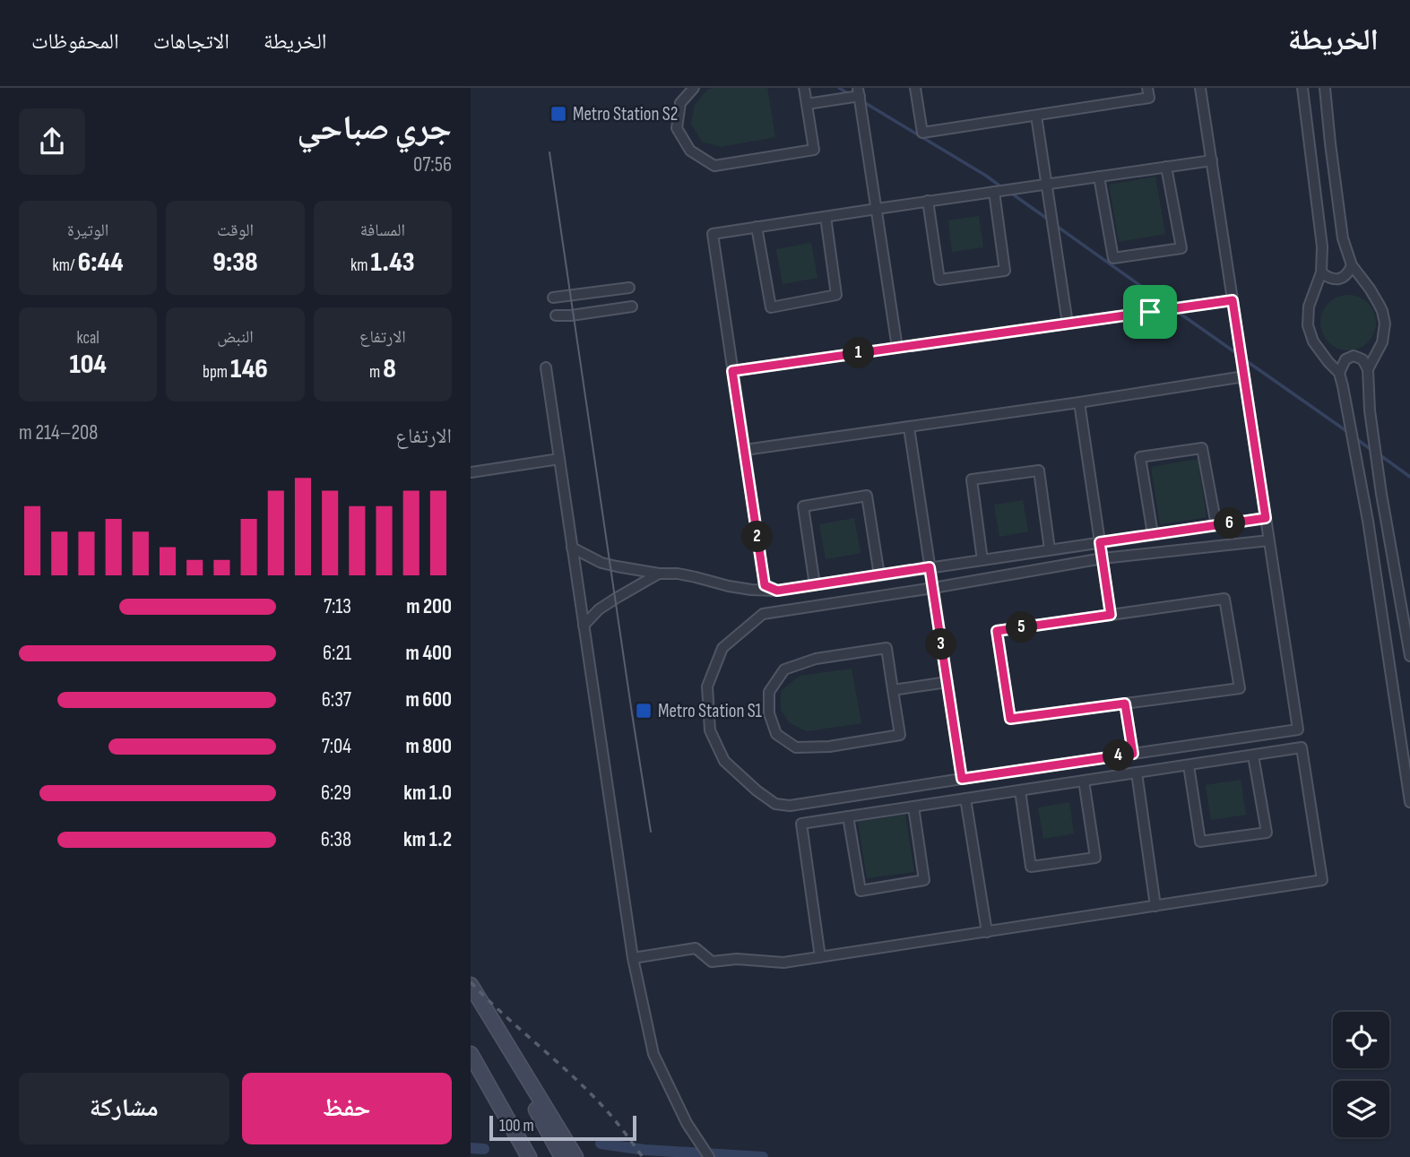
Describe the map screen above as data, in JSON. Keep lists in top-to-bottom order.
{
  "places": {
    "transit": ["Metro Station S2", "Metro Station S1"]
  },
  "scale_bar": "100 m",
  "page": {
    "header": "الخريطة",
    "nav": ["الخريطة", "الاتجاهات", "المحفوظات"],
    "heading": ["جري صباحي", "07:56"],
    "stats": [
      ["المسافة", "1.43 km"],
      ["الوقت", "9:38"],
      ["الوتيرة", "6:44 /km"],
      ["الارتفاع", "8 m"],
      ["النبض", "146 bpm"],
      ["kcal", "104"]
    ],
    "pins": [
      "1",
      "6",
      "2",
      "5",
      "3",
      "4"
    ],
    "chart": ["الارتفاع", "208–214 m"],
    "list": [
      {
        "name": "200 m",
        "note": "7:13"
      },
      {
        "name": "400 m",
        "note": "6:21"
      },
      {
        "name": "600 m",
        "note": "6:37"
      },
      {
        "name": "800 m",
        "note": "7:04"
      },
      {
        "name": "1.0 km",
        "note": "6:29"
      },
      {
        "name": "1.2 km",
        "note": "6:38"
      }
    ],
    "buttons": ["حفظ", "مشاركة"],
    "scale": "100 m"
  }
}
